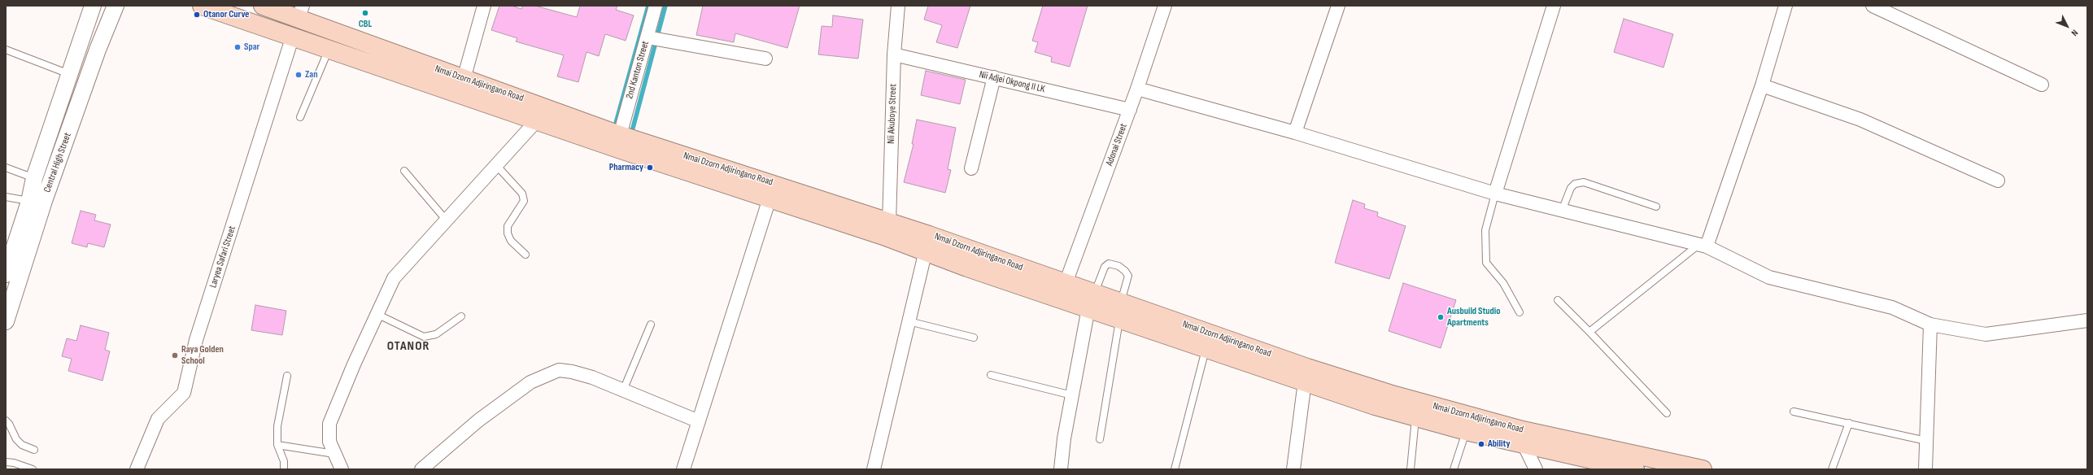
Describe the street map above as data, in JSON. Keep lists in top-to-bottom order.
{
  "streets": {
    "main road": ["Nmai Dzorn Adjiringano Road"],
    "street": [
      "2nd Kanton Street",
      "Nii Adjei Okpong II LK",
      "Nii Akuboye Street",
      "Adonai Street",
      "Central High Street",
      "Laryea Safari Street"
    ]
  },
  "crossings": [
    ["2nd Kanton Street", "Nmai Dzorn Adjiringano Road"],
    ["Nii Adjei Okpong II LK", "Nii Akuboye Street"],
    ["Nii Adjei Okpong II LK", "Adonai Street"],
    ["Nmai Dzorn Adjiringano Road", "Nii Akuboye Street"],
    ["Nmai Dzorn Adjiringano Road", "Adonai Street"],
    ["Nmai Dzorn Adjiringano Road", "Laryea Safari Street"]
  ],
  "districts": ["OTANOR"],
  "places": [
    "CBL",
    "Otanor Curve",
    "Spar",
    "Zan",
    "Pharmacy",
    "Ausbuild Studio Apartments",
    "Raya Golden School",
    "Ability"
  ],
  "north": "bottom right"
}
